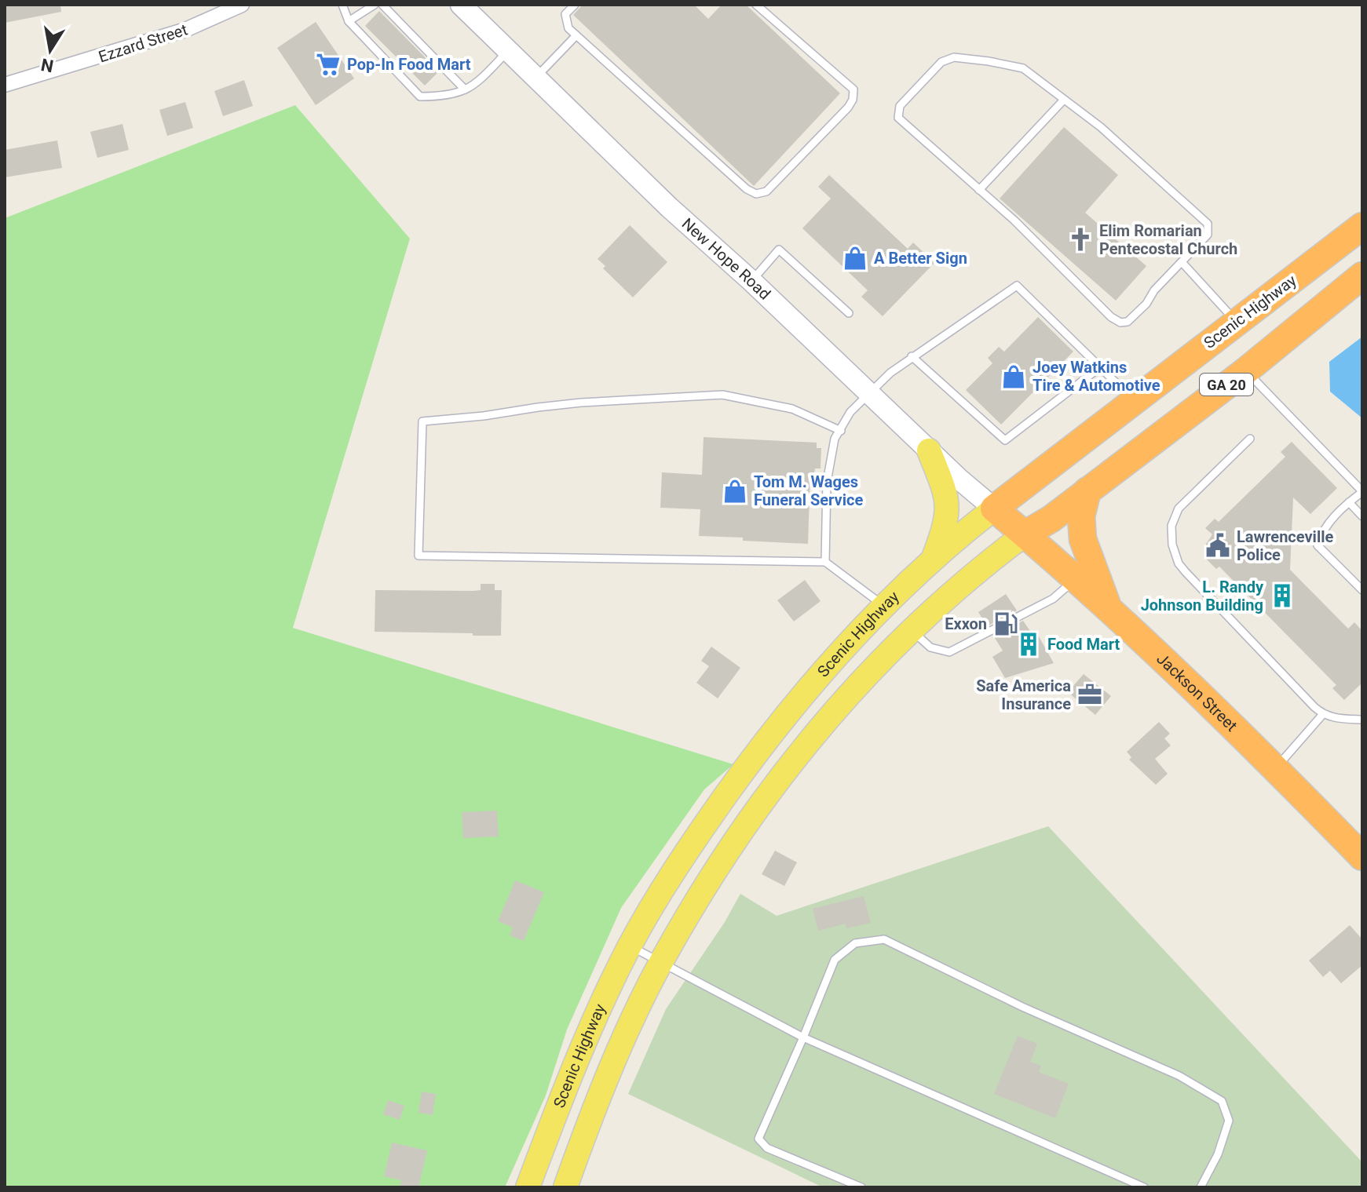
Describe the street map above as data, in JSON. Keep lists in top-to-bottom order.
{
  "streets": {
    "highway": ["Scenic Highway", "GA 20", "Jackson Street"],
    "street": ["Ezzard Street", "New Hope Road"]
  },
  "crossings": [
    ["New Hope Road", "Scenic Highway"],
    ["New Hope Road", "Jackson Street"],
    ["Scenic Highway", "Jackson Street"]
  ],
  "places": {
    "supermarket": ["Pop-In Food Mart"],
    "church": ["Elim Romarian Pentecostal Church"],
    "shop": ["A Better Sign", "Joey Watkins Tire & Automotive", "Tom M. Wages Funeral Service"],
    "public building": ["Lawrenceville Police"],
    "building": ["L. Randy Johnson Building", "Food Mart"],
    "fuel station": ["Exxon"],
    "office": ["Safe America Insurance"]
  },
  "north": "bottom"
}
